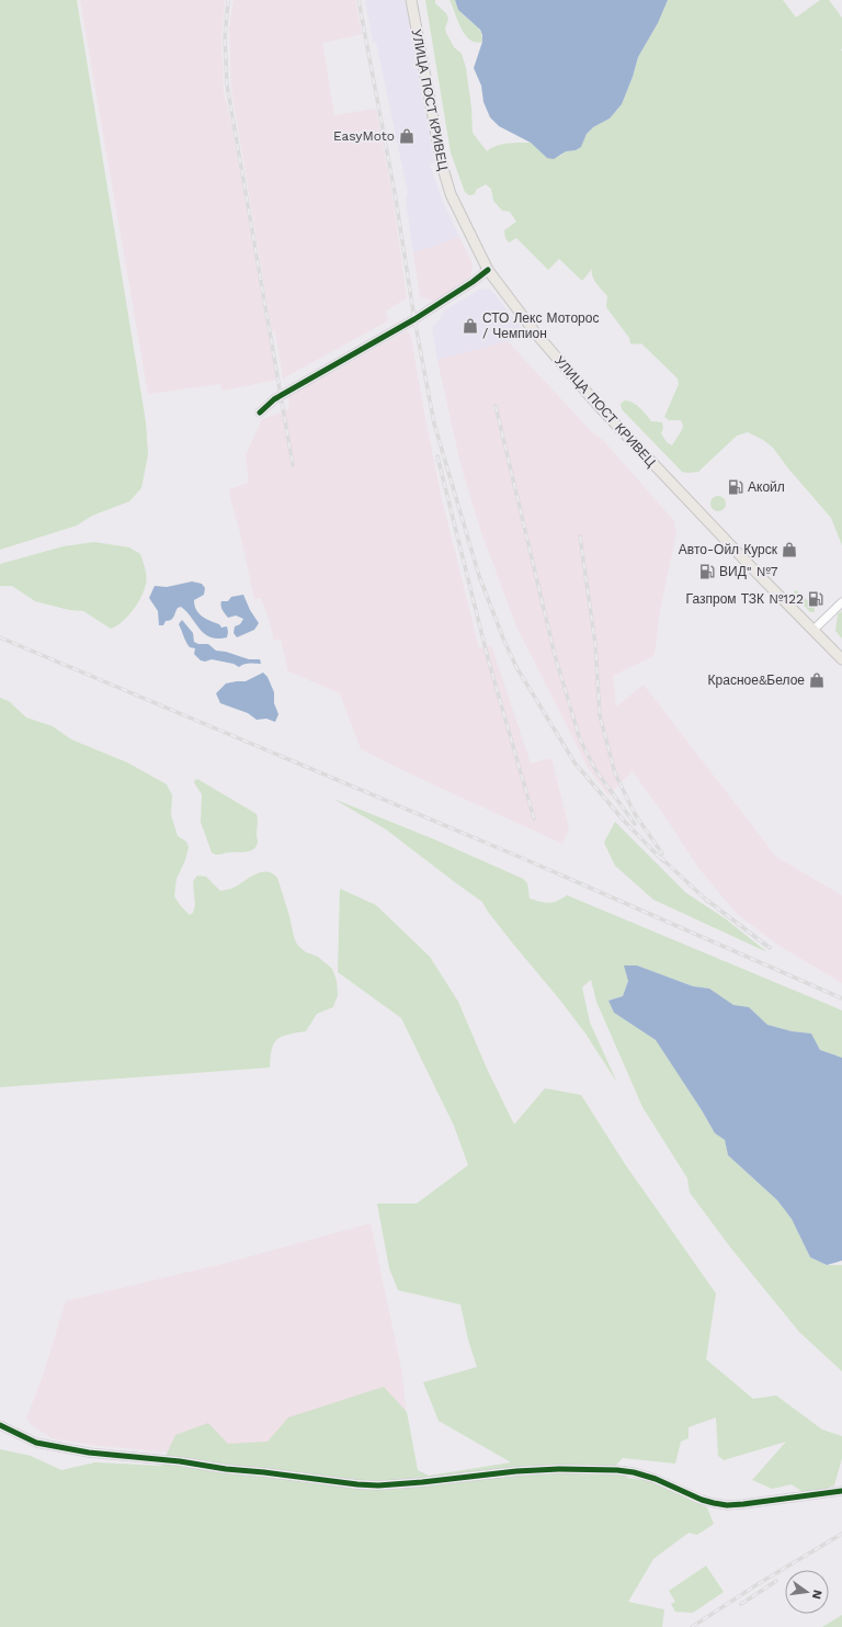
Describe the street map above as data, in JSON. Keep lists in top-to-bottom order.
{
  "streets": {
    "main road": ["УЛИЦА ПОСТ КРИВЕЦ"]
  },
  "places": {
    "shop": [
      "EasyMoto",
      "СТО Лекс Моторос / Чемпион",
      "Авто-Ойл Курск",
      "Красное&Белое"
    ],
    "fuel station": ["Акойл", "ВИД\" №7", "Газпром ТЗК №122"]
  },
  "north": "right"
}
